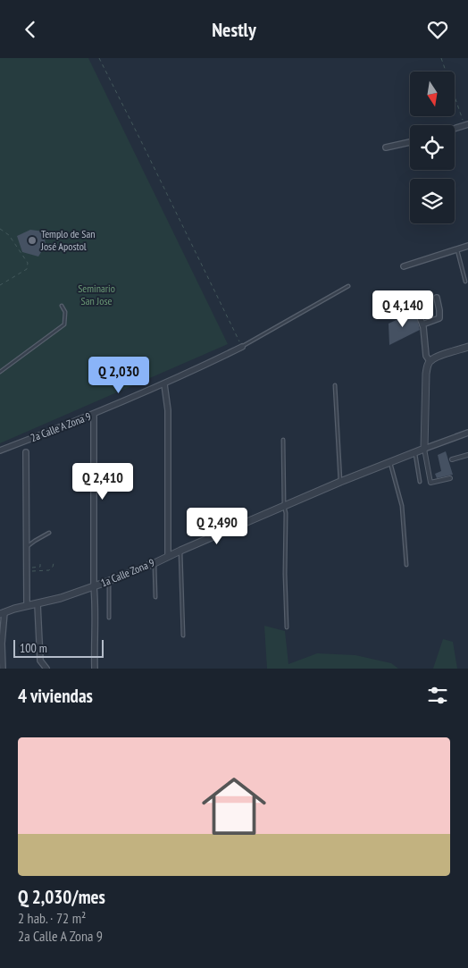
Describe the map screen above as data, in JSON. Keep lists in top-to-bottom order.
{
  "streets": {
    "street": ["2a Calle A Zona 9", "1a Calle Zona 9"]
  },
  "parks": ["Seminario San Jose"],
  "places": ["Templo de San José Apostol"],
  "scale_bar": "100 m",
  "north": "bottom",
  "page": {
    "header": "Nestly",
    "price": [
      "Q 4,140",
      "Q 2,030",
      "Q 2,410",
      "Q 2,490"
    ],
    "scale": "100 m",
    "heading": "4 viviendas",
    "list": [
      {
        "name": "Q 2,030/mes",
        "note": "2 hab. · 72 m² · 2a Calle A Zona 9"
      }
    ]
  }
}
